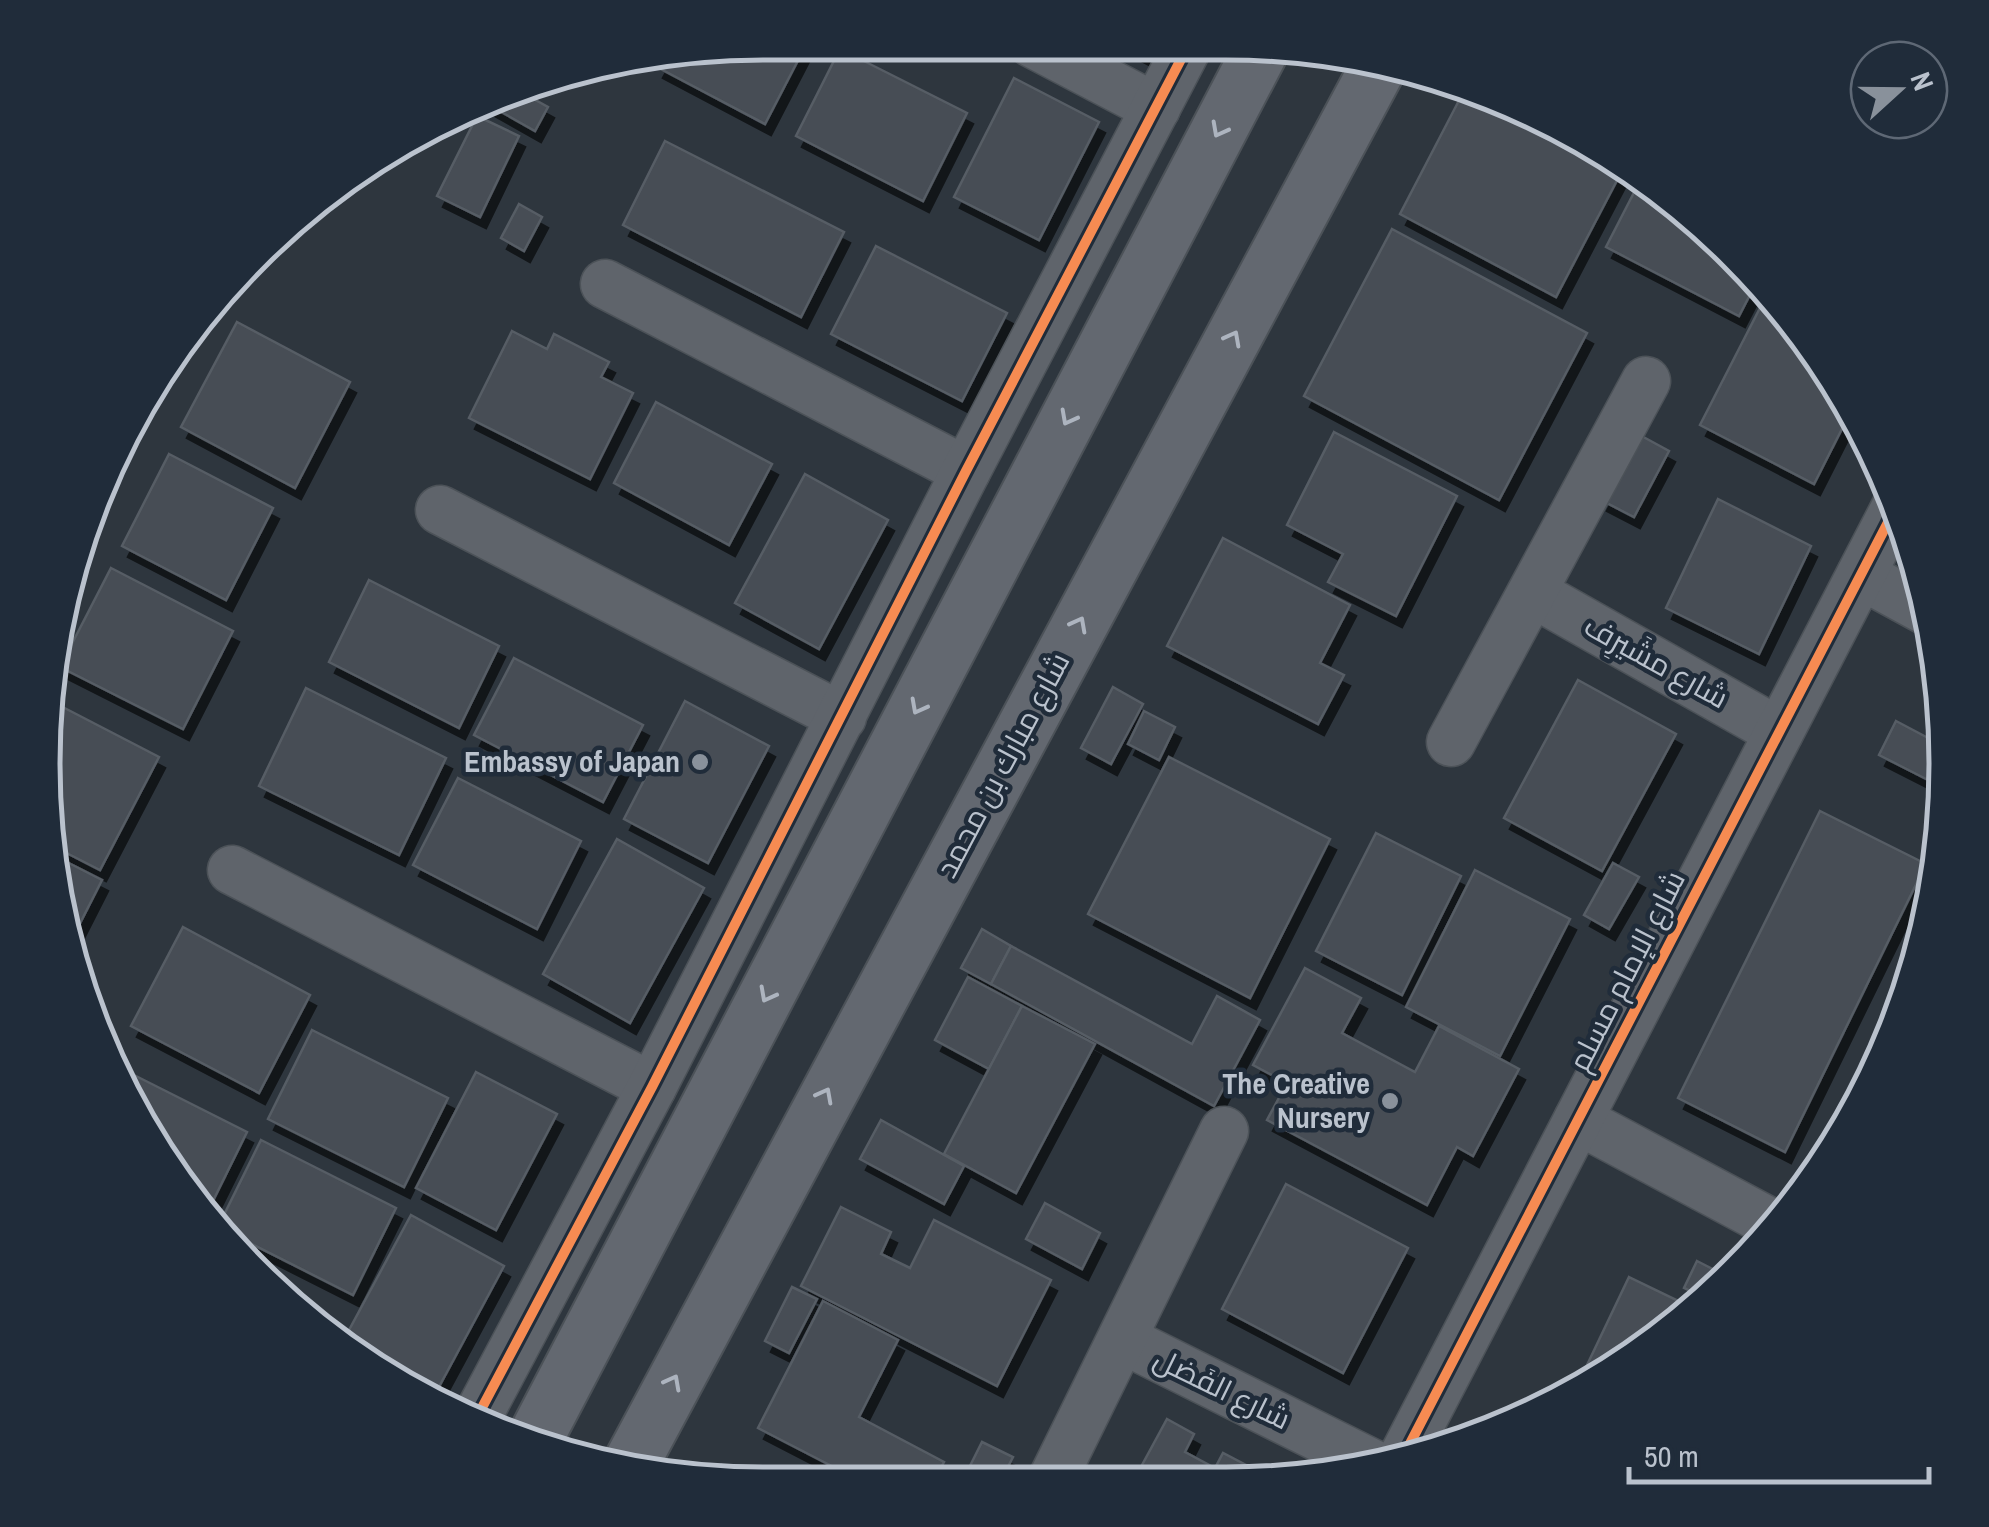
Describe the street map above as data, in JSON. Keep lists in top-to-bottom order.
{
  "streets": {
    "main road": ["شارع مبارك بن محمد"],
    "street": ["شارع مشَيرِف", "شارع الإمام مسلم", "شارع الفَضل"]
  },
  "crossings": [
    ["شارع مشَيرِف", "شارع الإمام مسلم"]
  ],
  "places": ["Embassy of Japan", "The Creative Nursery"],
  "scale_bar": "50 m",
  "north": "right"
}
